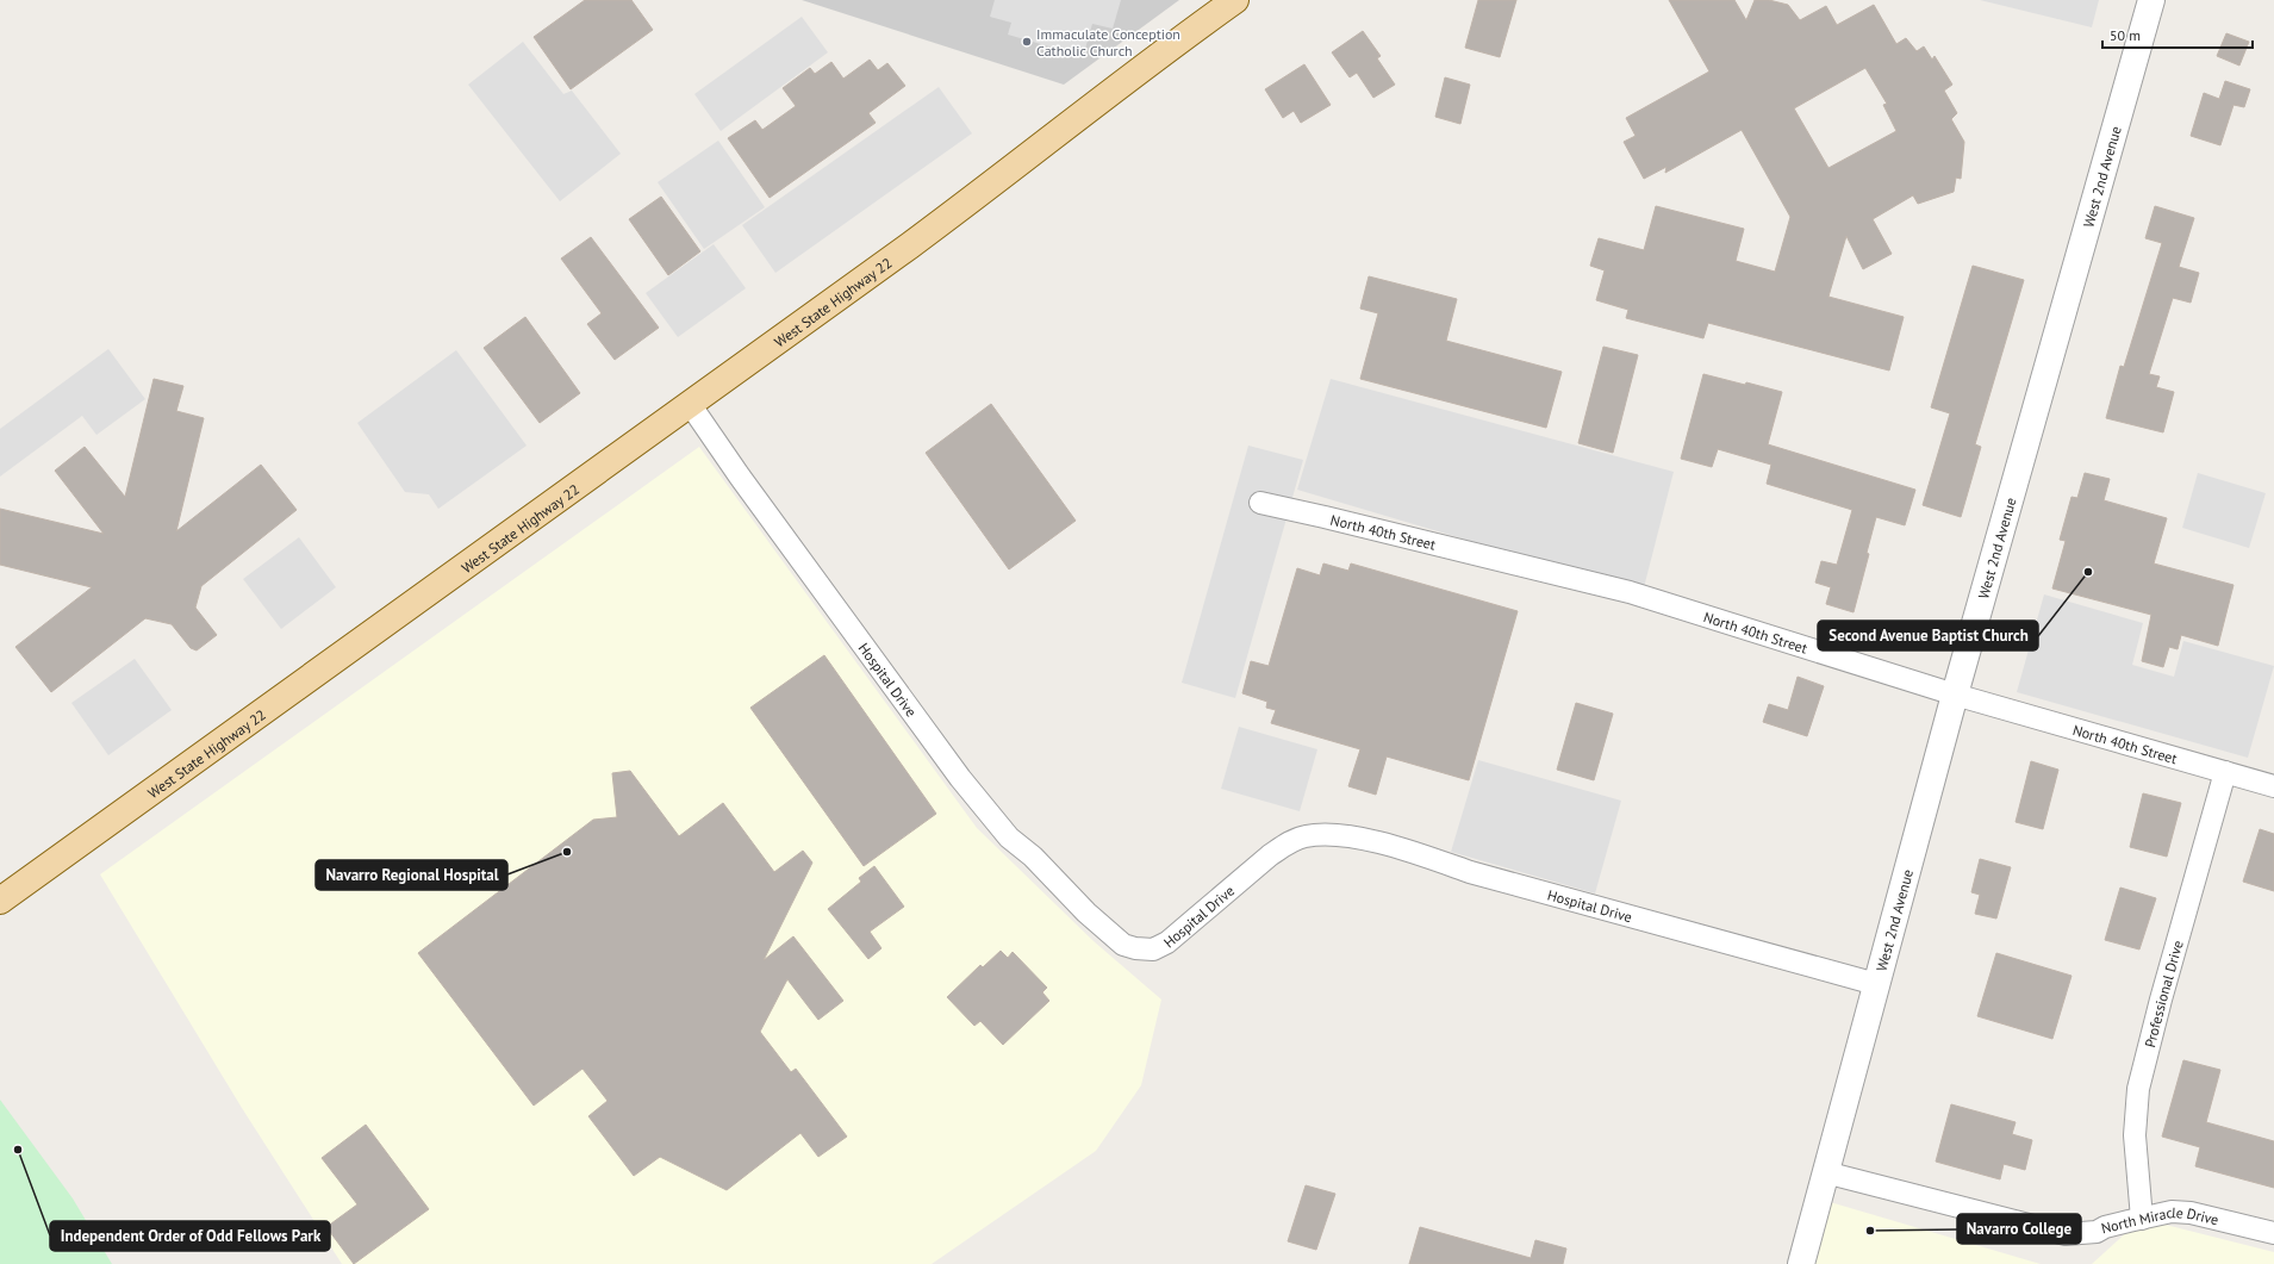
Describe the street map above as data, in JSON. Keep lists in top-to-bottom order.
{
  "streets": {
    "main road": ["West State Highway 22"],
    "street": [
      "West 2nd Avenue",
      "North 40th Street",
      "Hospital Drive",
      "Professional Drive",
      "North Miracle Drive"
    ]
  },
  "crossings": [
    ["West 2nd Avenue", "North 40th Street"],
    ["West 2nd Avenue", "Hospital Drive"],
    ["West 2nd Avenue", "North Miracle Drive"],
    ["West State Highway 22", "Hospital Drive"],
    ["North 40th Street", "Professional Drive"],
    ["Professional Drive", "North Miracle Drive"]
  ],
  "places": [
    "Immaculate Conception Catholic Church",
    "Second Avenue Baptist Church",
    "Navarro Regional Hospital",
    "Independent Order of Odd Fellows Park",
    "Navarro College"
  ],
  "scale_bar": "50 m"
}
